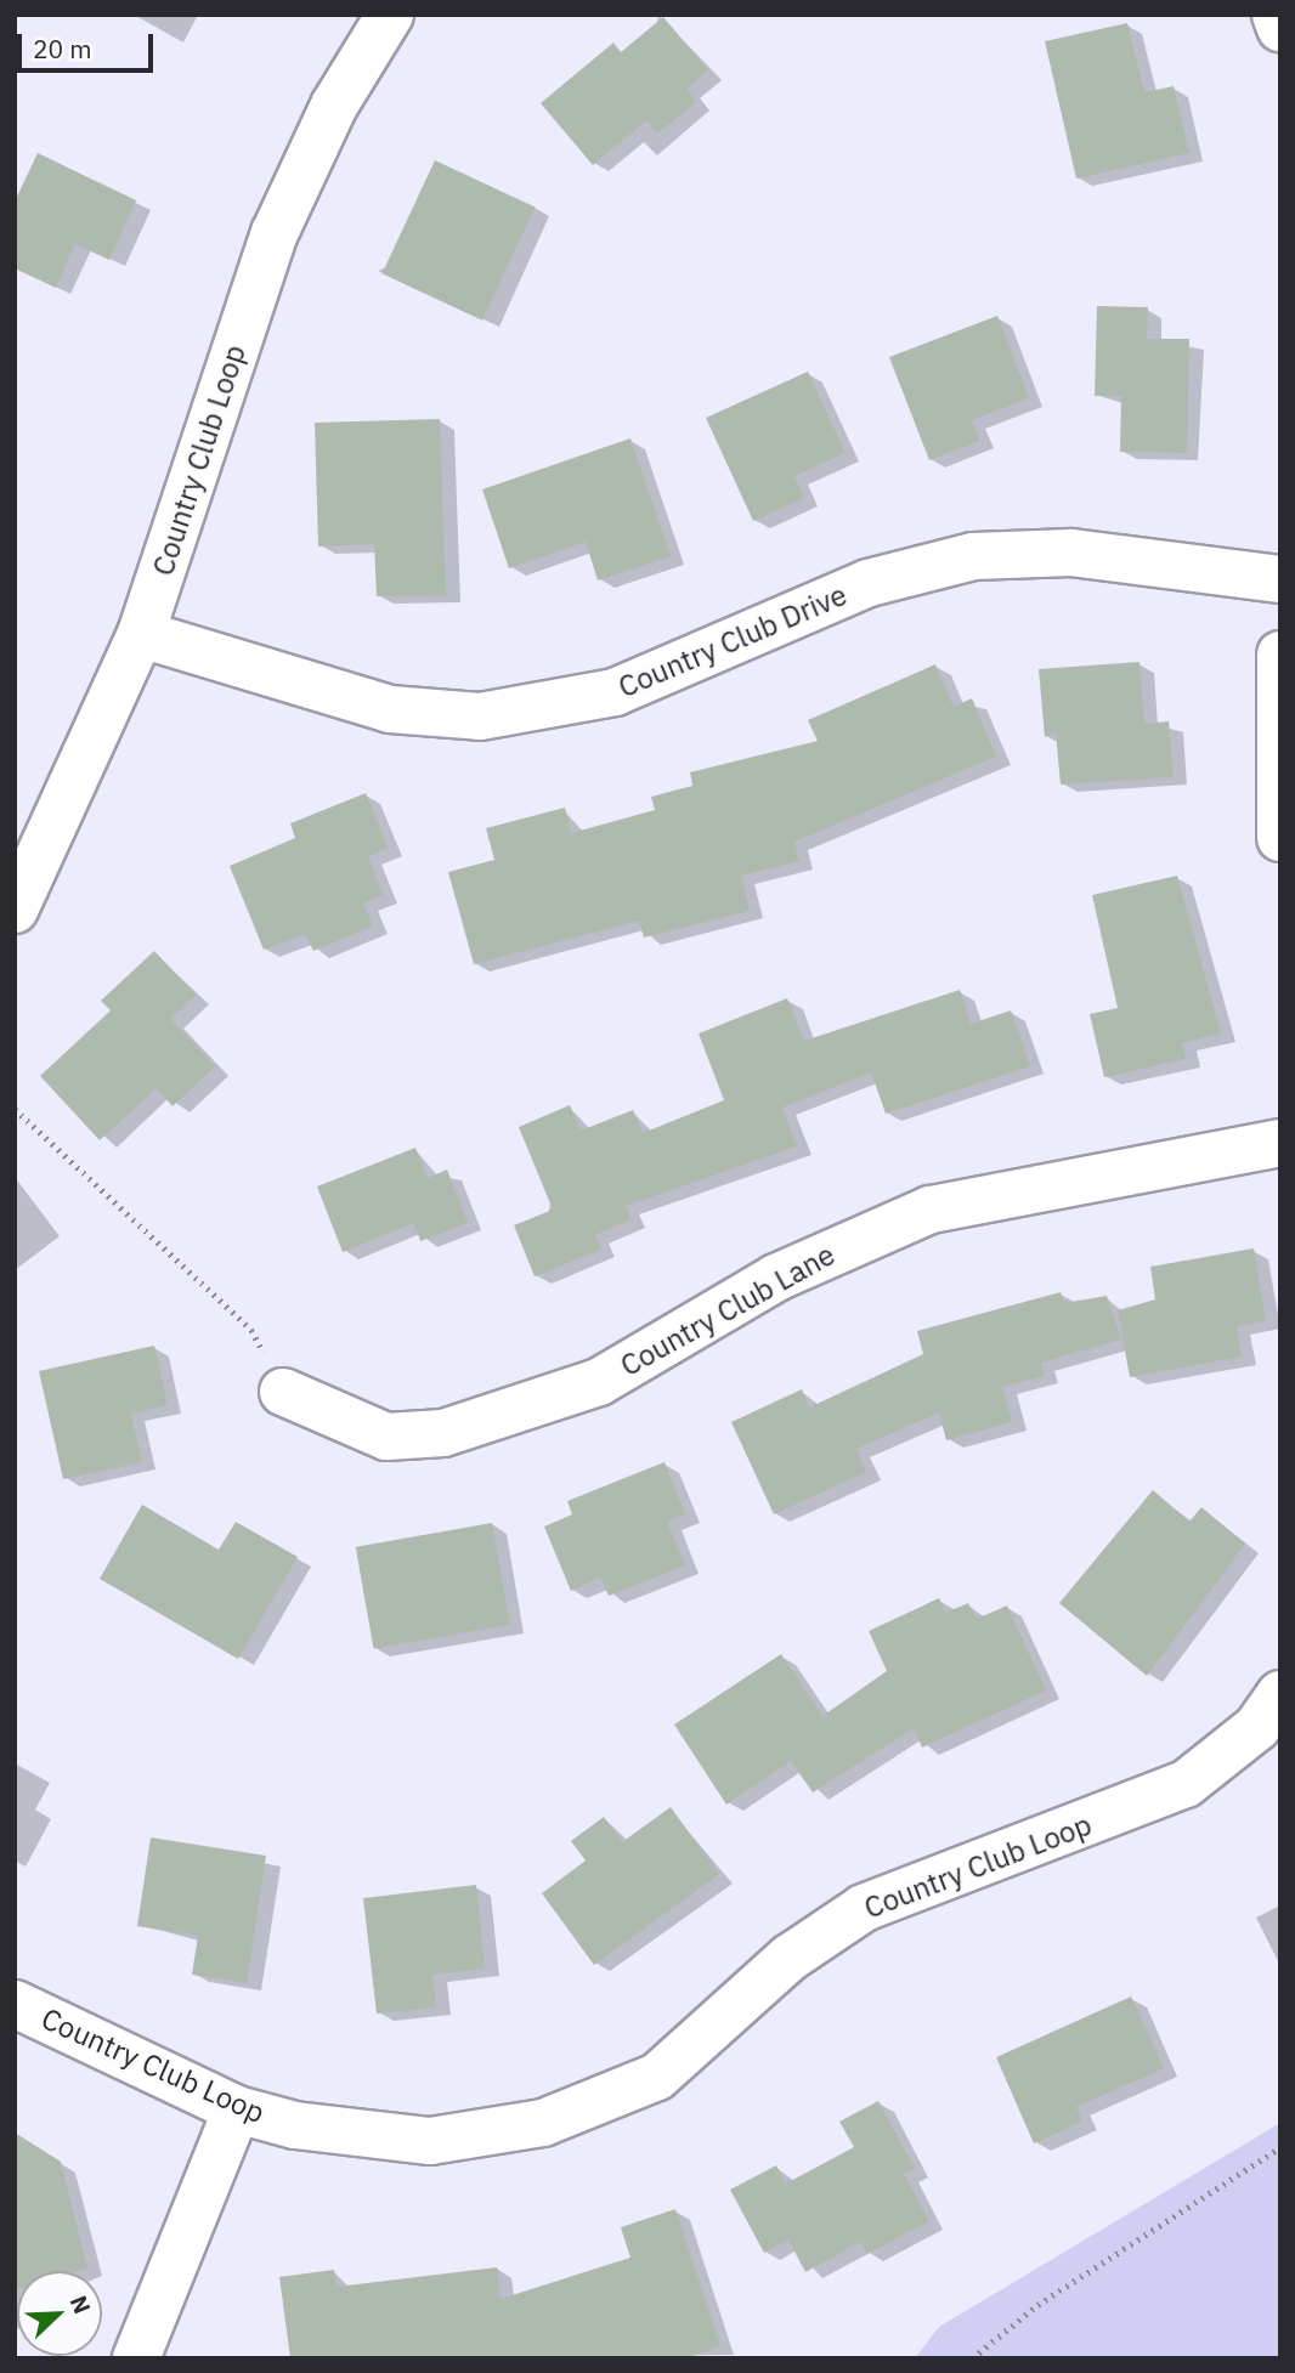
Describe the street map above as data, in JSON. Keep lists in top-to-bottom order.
{
  "streets": {
    "street": ["Country Club Loop", "Country Club Drive", "Country Club Lane"]
  },
  "crossings": [
    ["Country Club Loop", "Country Club Drive"]
  ],
  "scale_bar": "20 m",
  "north": "top right"
}
